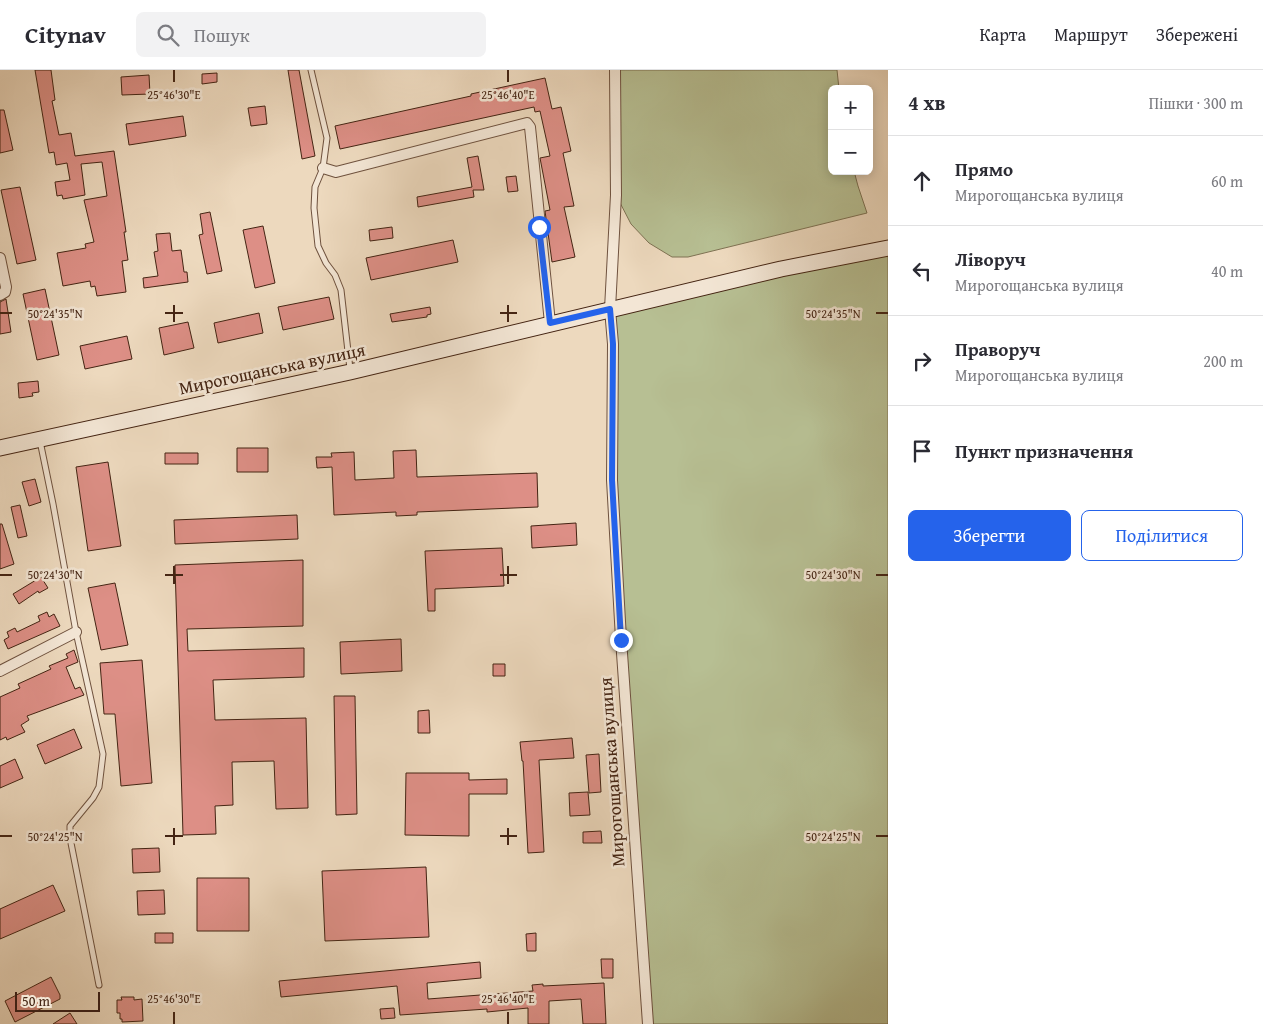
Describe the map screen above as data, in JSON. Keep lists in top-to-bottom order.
{
  "streets": {
    "main road": ["Мирогощанська вулиця"]
  },
  "scale_bar": "50 m",
  "page": {
    "header": "Citynav",
    "search": "Пошук",
    "nav": ["Карта", "Маршрут", "Збережені"],
    "heading": ["4 хв", "Пішки · 300 m"],
    "map_buttons": ["+", "−"],
    "list": [
      ["Прямо", "Мирогощанська вулиця", "60 m"],
      ["Ліворуч", "Мирогощанська вулиця", "40 m"],
      ["Праворуч", "Мирогощанська вулиця", "200 m"],
      "Пункт призначення"
    ],
    "buttons": ["Зберегти", "Поділитися"],
    "scale": "50 m"
  },
  "coordinates": [
    "25°46'30\"E",
    "25°46'40\"E",
    "50°24'35\"N",
    "50°24'30\"N",
    "50°24'25\"N"
  ]
}
